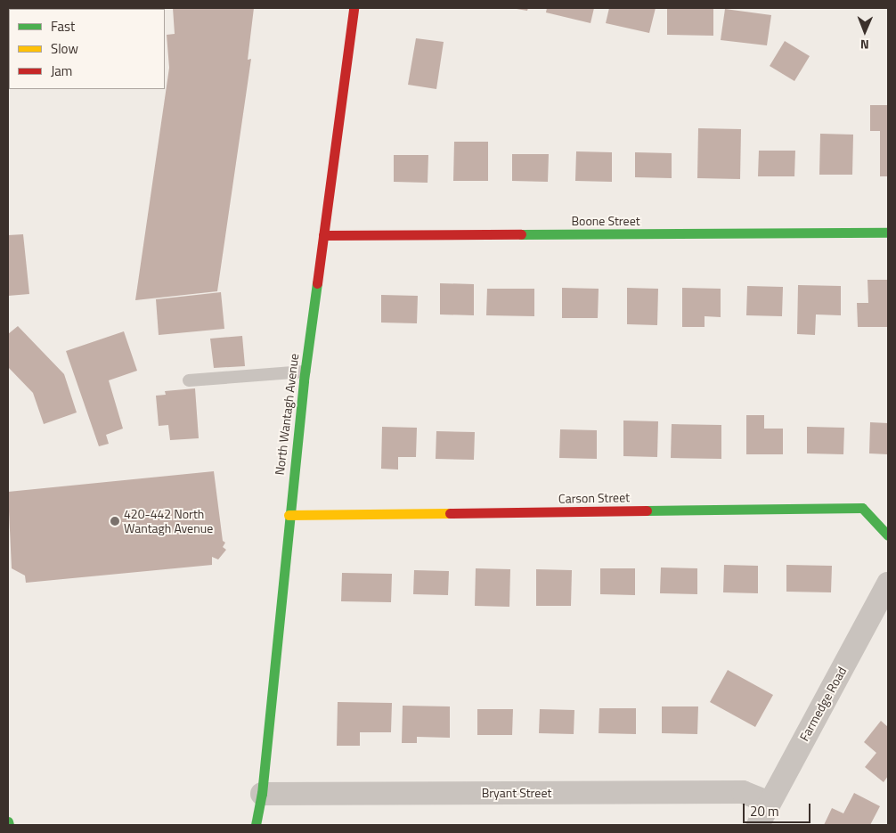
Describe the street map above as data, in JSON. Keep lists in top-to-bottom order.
{
  "streets": {
    "street": [
      "Boone Street",
      "North Wantagh Avenue",
      "Carson Street",
      "Farmedge Road",
      "Bryant Street"
    ]
  },
  "crossings": [
    ["Boone Street", "North Wantagh Avenue"],
    ["North Wantagh Avenue", "Carson Street"],
    ["North Wantagh Avenue", "Bryant Street"],
    ["Farmedge Road", "Bryant Street"]
  ],
  "places": ["420-442 North Wantagh Avenue"],
  "legend": ["Fast", "Slow", "Jam"],
  "scale_bar": "20 m",
  "north": "bottom"
}
